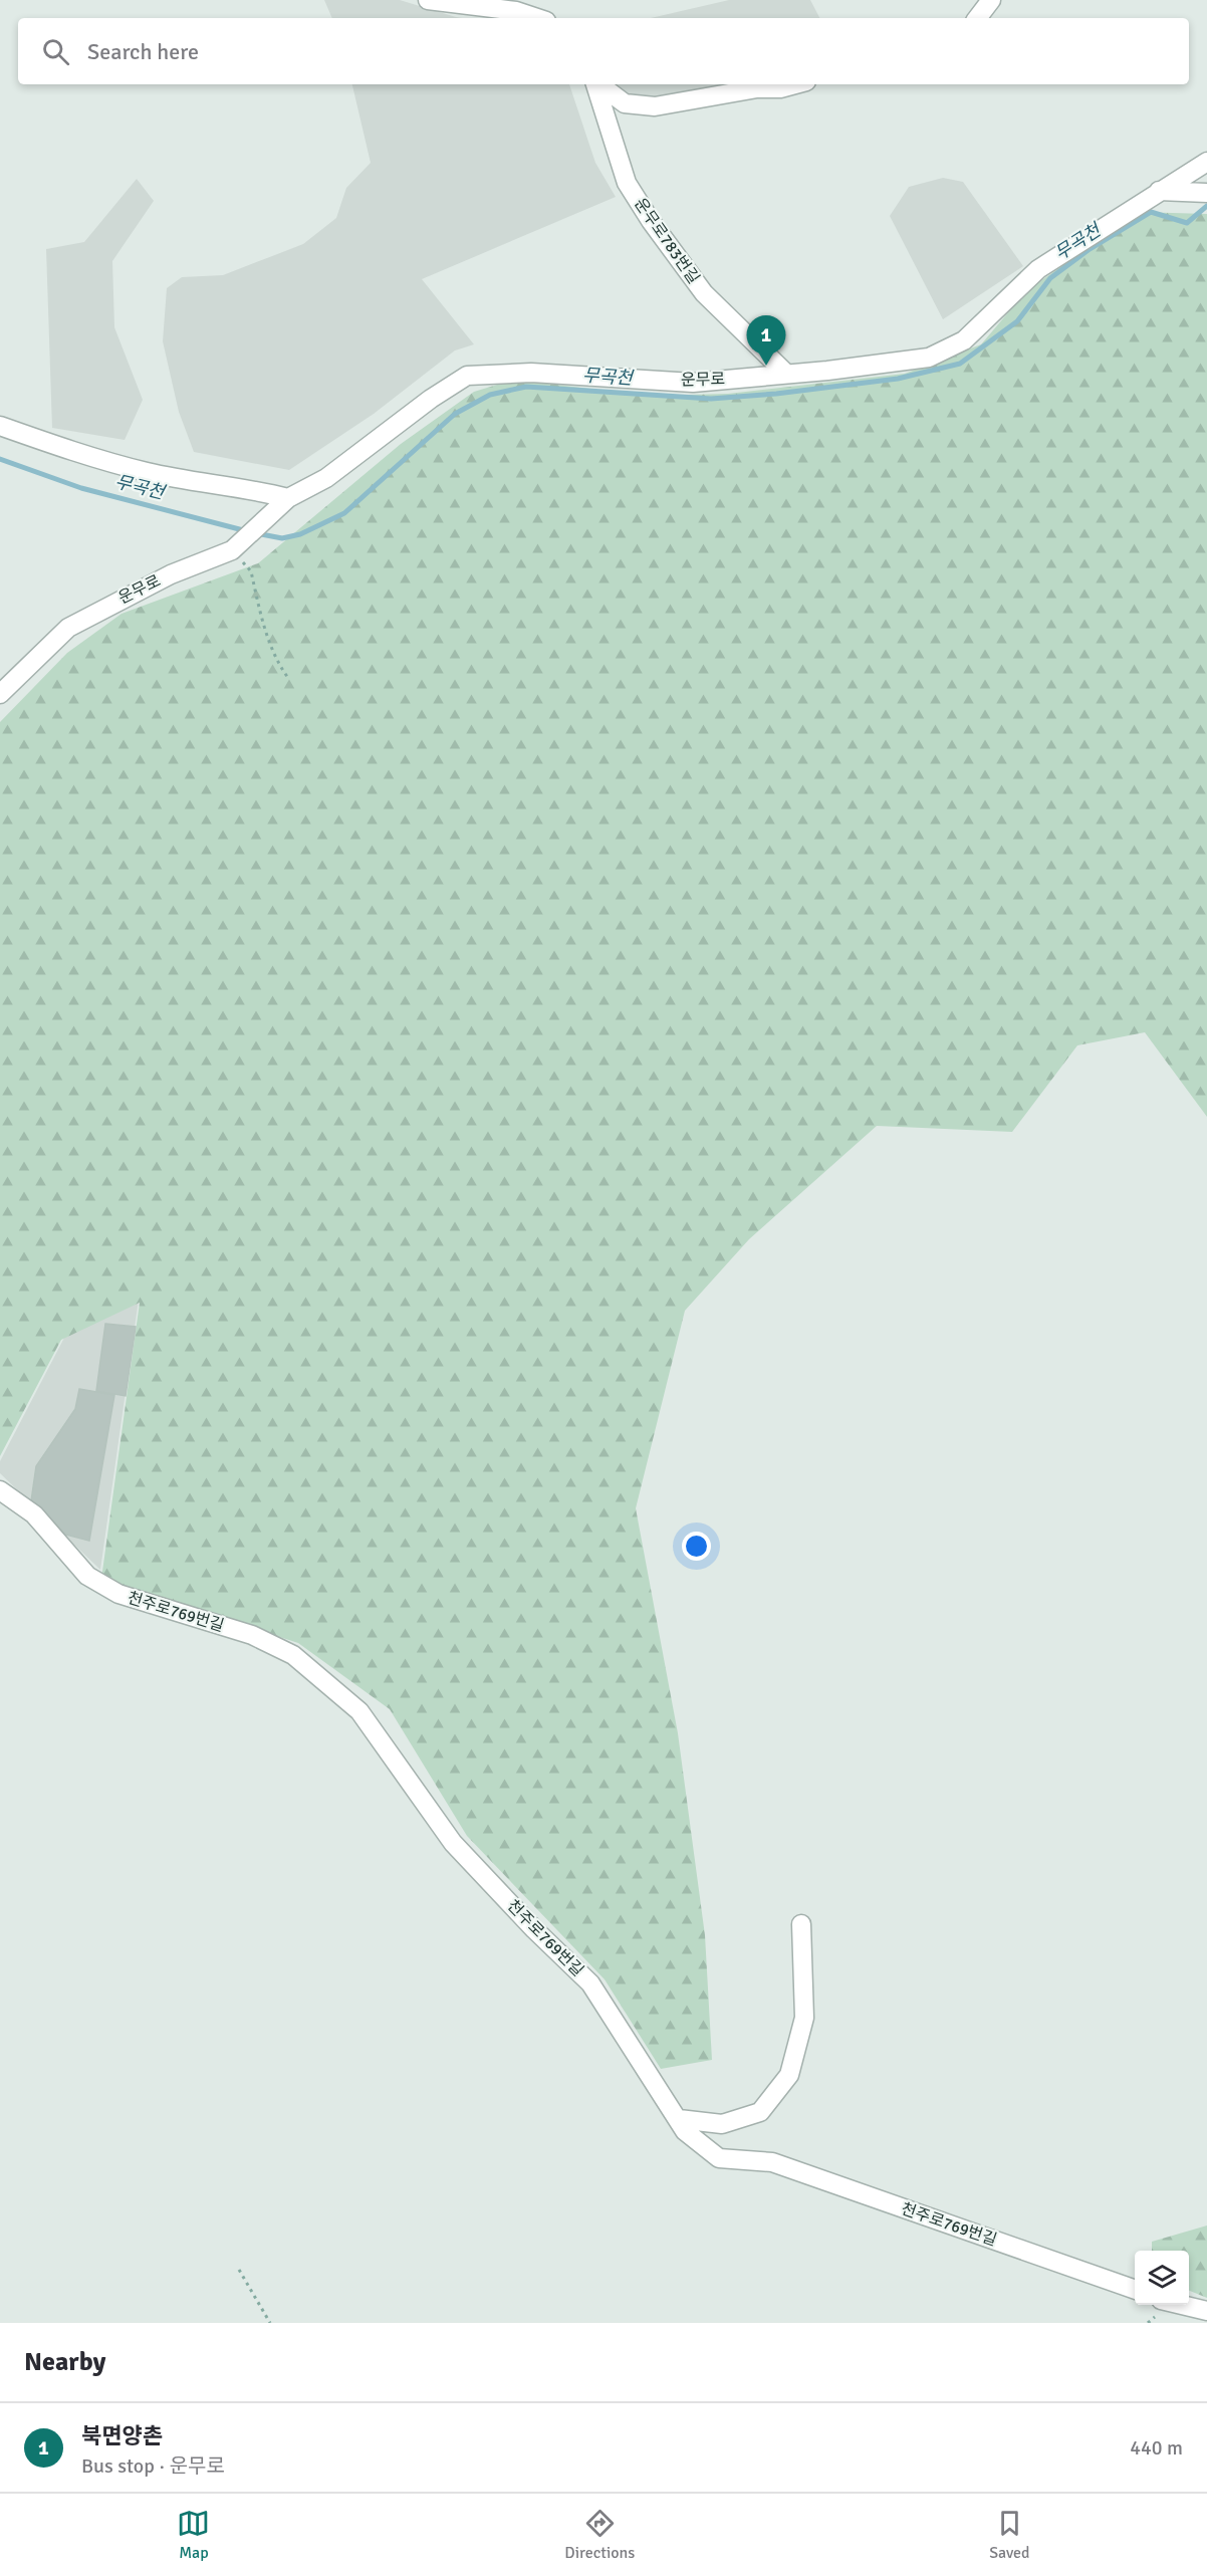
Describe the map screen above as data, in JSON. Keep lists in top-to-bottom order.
{
  "streets": {
    "street": ["운무로783번길", "운무로", "천주로769번길"]
  },
  "crossings": [
    ["운무로783번길", "운무로"]
  ],
  "water": ["무곡천"],
  "page": {
    "search": "Search here",
    "pins": "1",
    "heading": "Nearby",
    "list": [
      {
        "mark": "1",
        "name": "북면양촌",
        "note": "Bus stop · 운무로",
        "value": "440 m"
      }
    ],
    "nav": ["Map", "Directions", "Saved"]
  }
}
